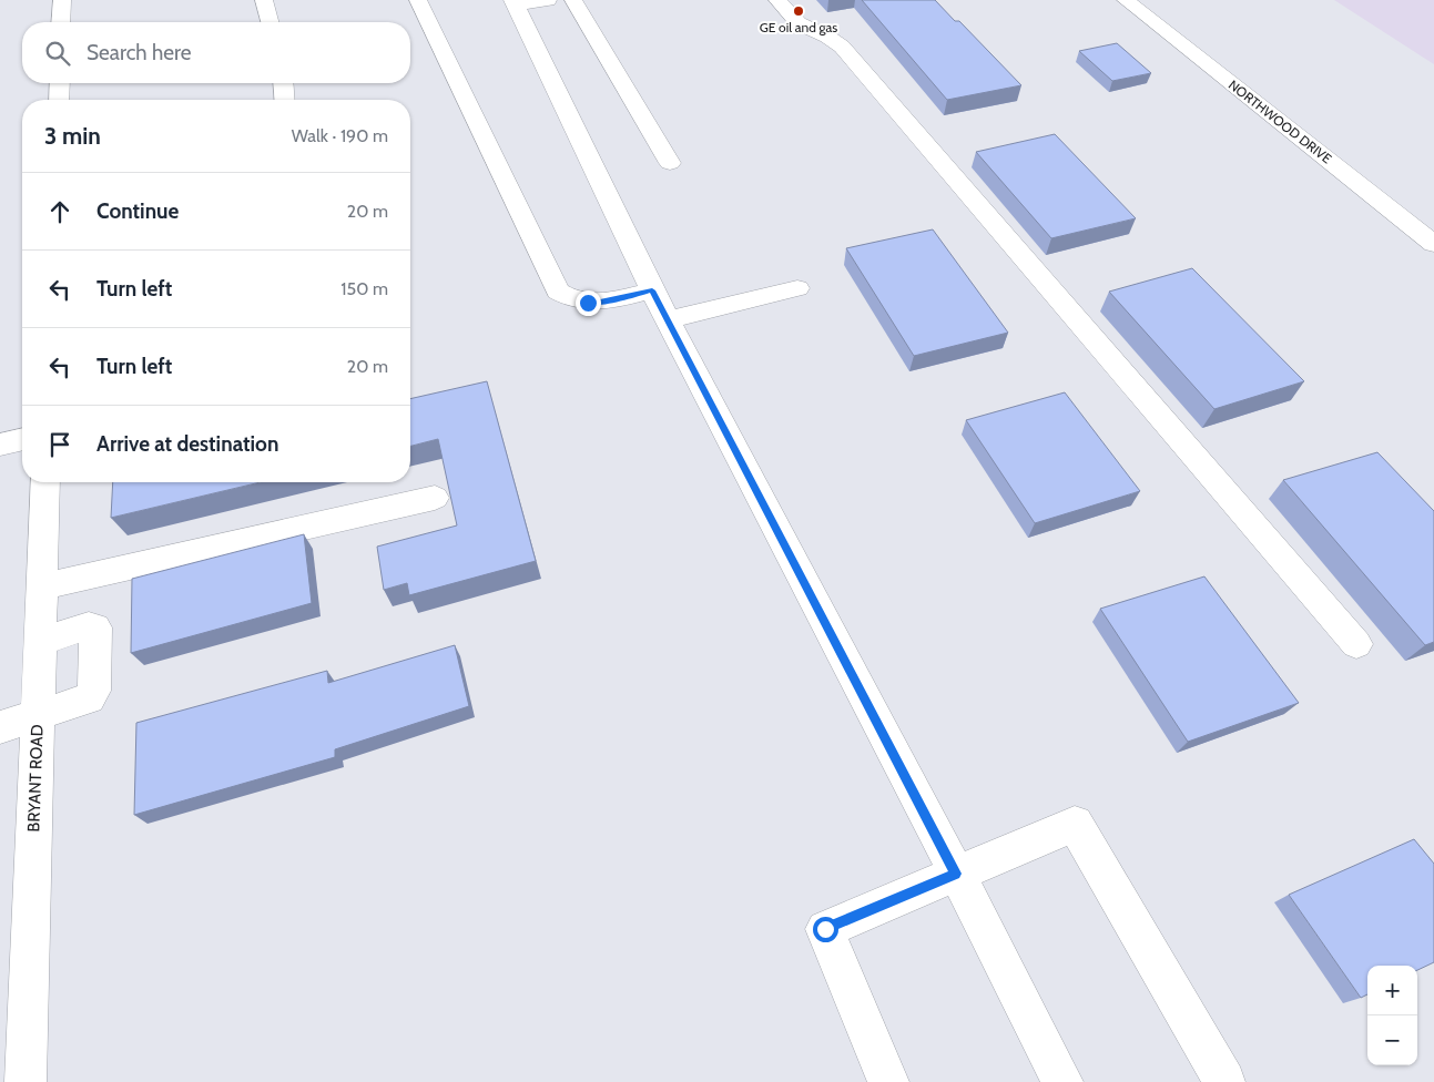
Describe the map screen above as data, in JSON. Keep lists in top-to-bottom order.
{
  "streets": {
    "street": ["NORTHWOOD DRIVE", "BRYANT ROAD"]
  },
  "places": ["GE oil and gas"],
  "page": {
    "search": "Search here",
    "heading": ["3 min", "Walk · 190 m"],
    "list": [
      ["Continue", "20 m"],
      ["Turn left", "150 m"],
      ["Turn left", "20 m"],
      "Arrive at destination"
    ],
    "map_buttons": ["+", "−"]
  }
}
